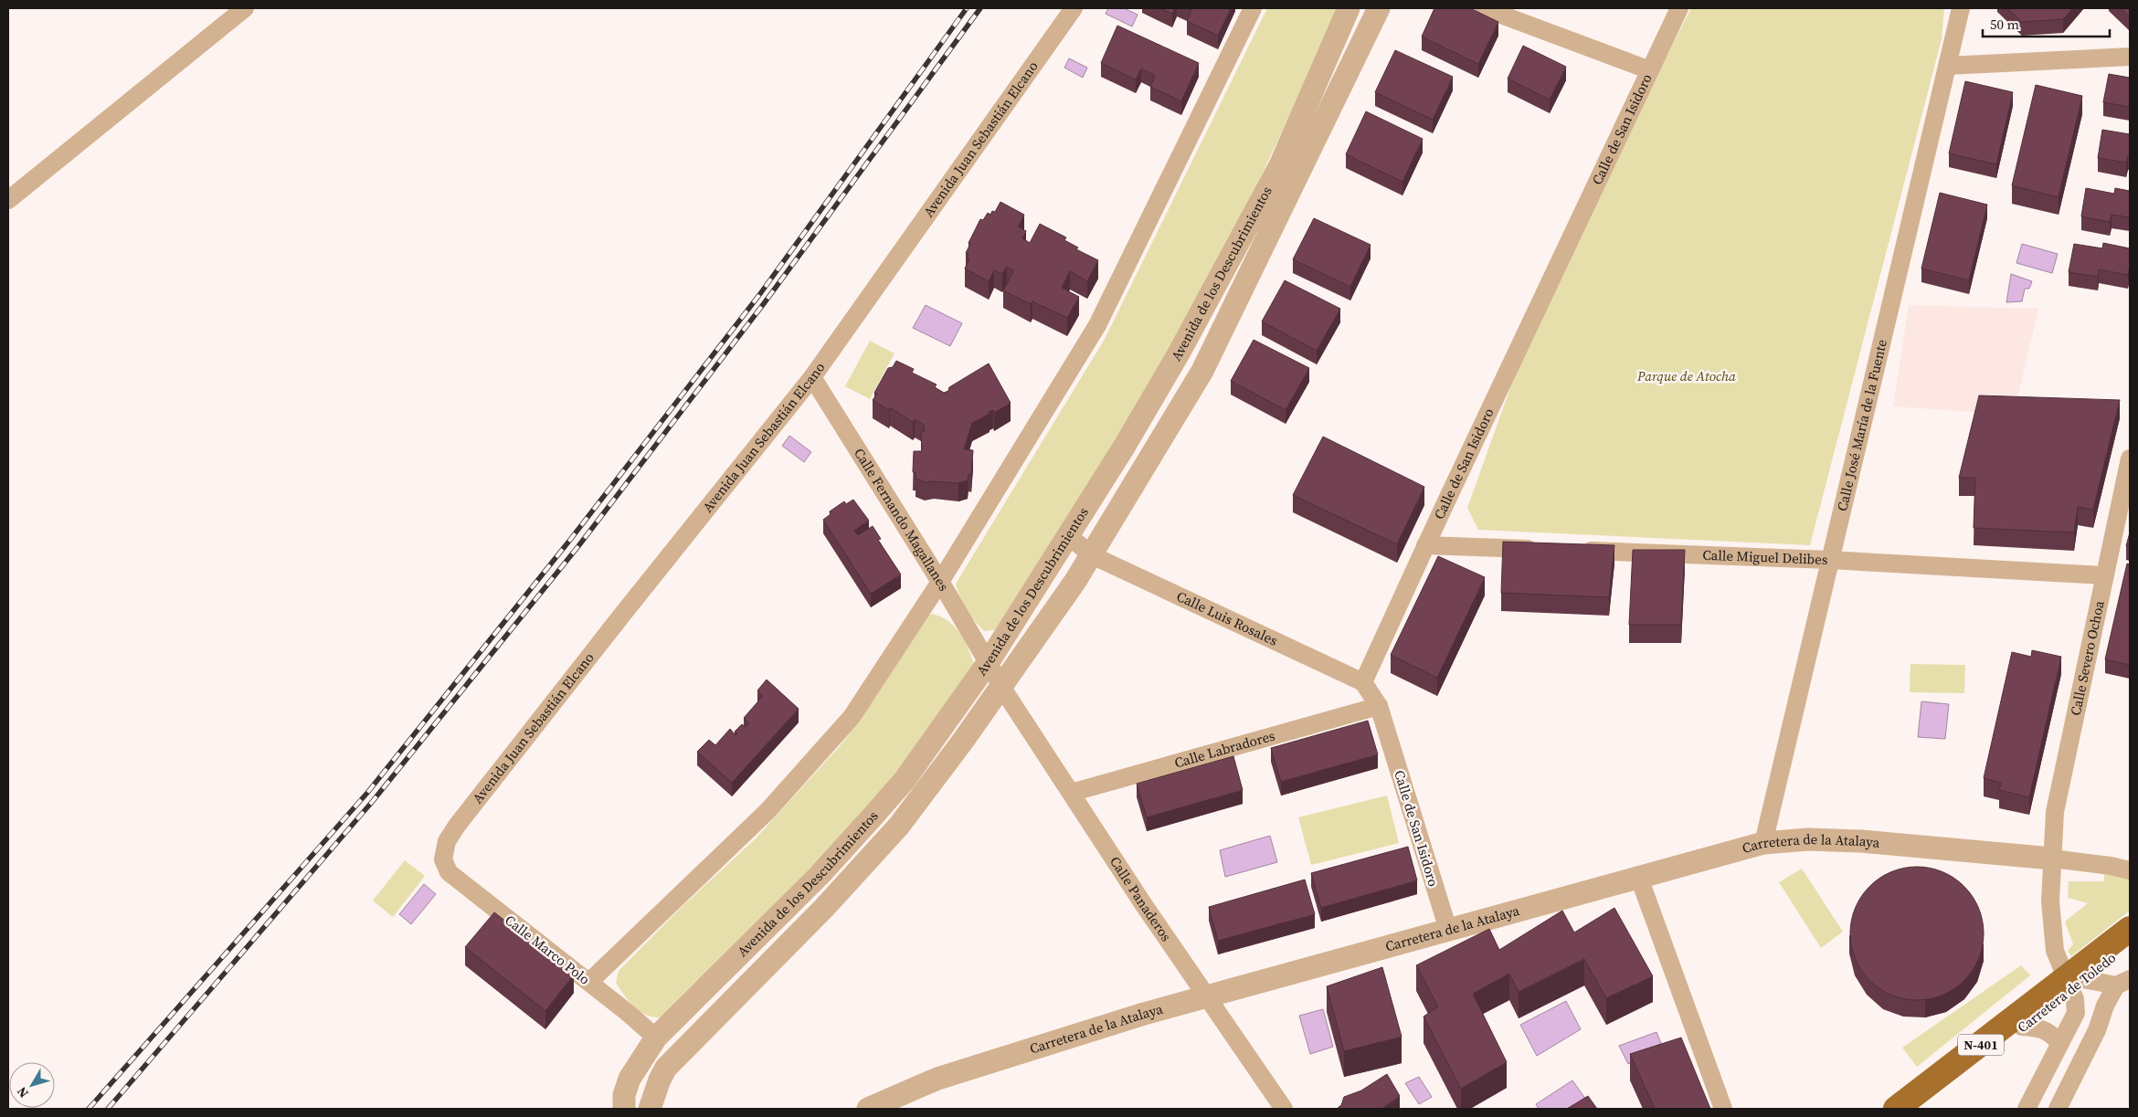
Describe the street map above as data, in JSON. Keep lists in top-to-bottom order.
{
  "streets": {
    "highway": ["Carretera de Toledo", "N-401"],
    "street": [
      "Calle de San Isidoro",
      "Avenida Juan Sebastián Elcano",
      "Avenida de los Descubrimientos",
      "Calle José María de la Fuente",
      "Calle Fernando Magallanes",
      "Calle Miguel Delibes",
      "Calle Luis Rosales",
      "Calle Severo Ochoa",
      "Calle Labradores",
      "Carretera de la Atalaya",
      "Calle Panaderos",
      "Calle Marco Polo"
    ]
  },
  "crossings": [
    ["Calle de San Isidoro", "Calle Luis Rosales"],
    ["Calle de San Isidoro", "Calle Labradores"],
    ["Calle de San Isidoro", "Carretera de la Atalaya"],
    ["Avenida Juan Sebastián Elcano", "Calle Fernando Magallanes"],
    ["Avenida Juan Sebastián Elcano", "Calle Marco Polo"],
    ["Avenida de los Descubrimientos", "Calle Fernando Magallanes"],
    ["Avenida de los Descubrimientos", "Calle Luis Rosales"],
    ["Avenida de los Descubrimientos", "Calle Panaderos"],
    ["Avenida de los Descubrimientos", "Calle Marco Polo"],
    ["Calle José María de la Fuente", "Calle Miguel Delibes"],
    ["Calle José María de la Fuente", "Carretera de la Atalaya"],
    ["Calle Fernando Magallanes", "Calle Panaderos"],
    ["Calle Miguel Delibes", "Calle Severo Ochoa"],
    ["Calle Severo Ochoa", "Carretera de la Atalaya"],
    ["Calle Severo Ochoa", "Carretera de Toledo"],
    ["Calle Severo Ochoa", "N-401"],
    ["Calle Labradores", "Calle Panaderos"],
    ["Carretera de la Atalaya", "Calle Panaderos"],
    ["Carretera de Toledo", "N-401"]
  ],
  "parks": ["Parque de Atocha"],
  "scale_bar": "50 m",
  "north": "bottom left"
}
